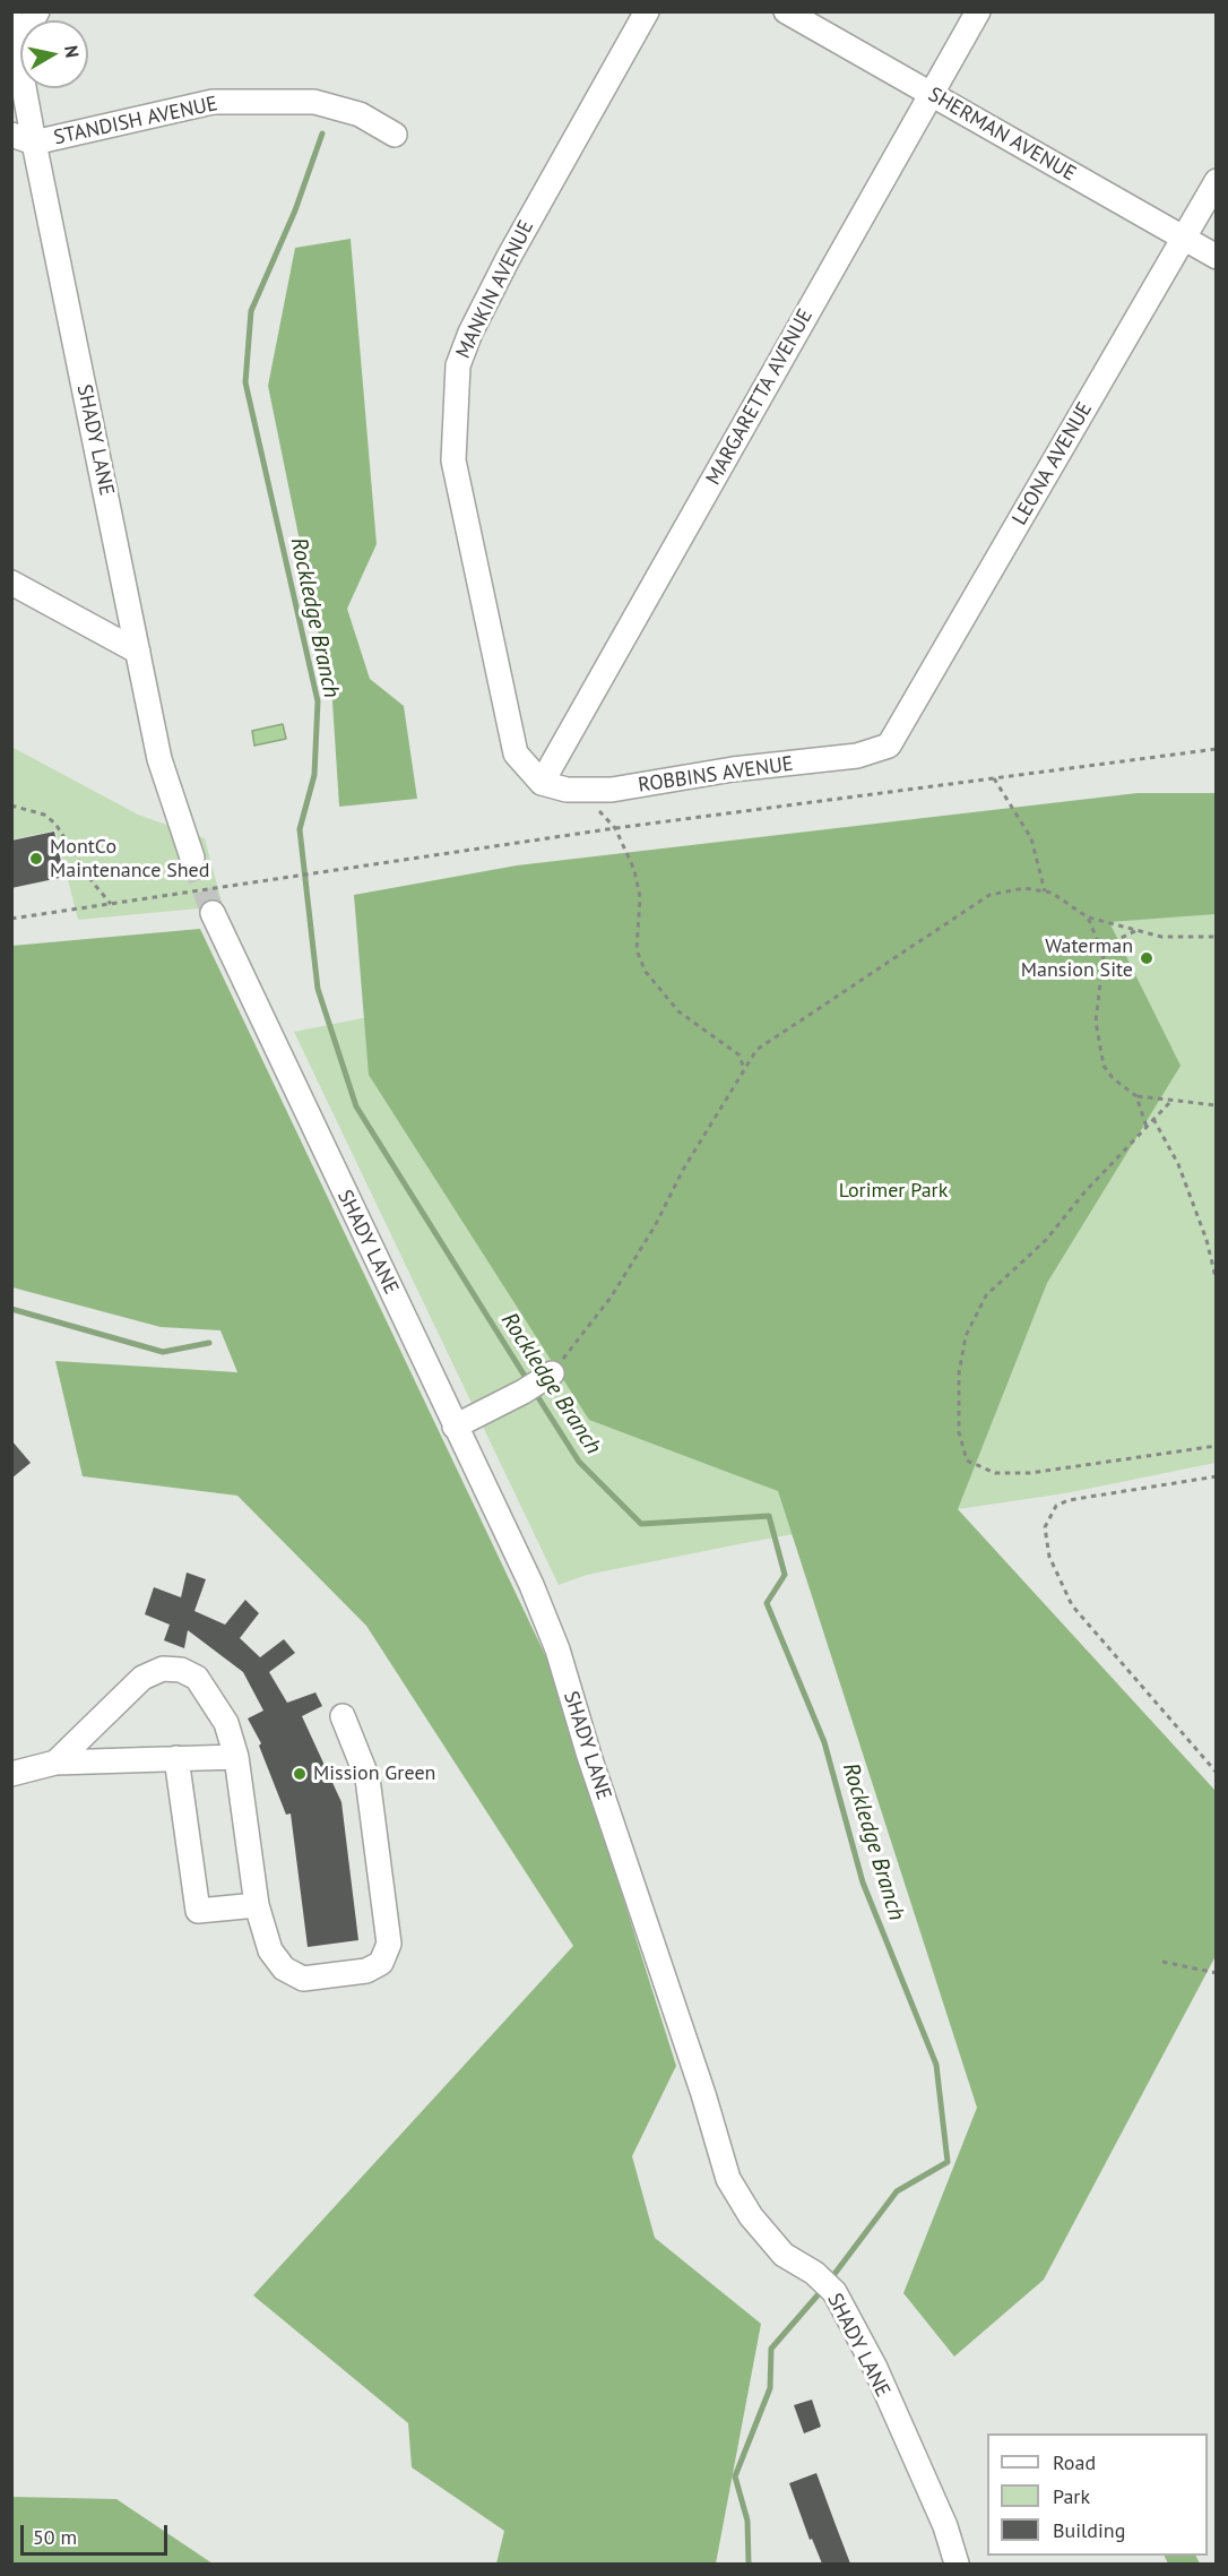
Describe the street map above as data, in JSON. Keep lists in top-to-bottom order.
{
  "streets": {
    "street": [
      "STANDISH AVENUE",
      "SHERMAN AVENUE",
      "MANKIN AVENUE",
      "MARGARETTA AVENUE",
      "SHADY LANE",
      "LEONA AVENUE",
      "ROBBINS AVENUE"
    ]
  },
  "crossings": [
    ["STANDISH AVENUE", "SHADY LANE"],
    ["SHERMAN AVENUE", "MARGARETTA AVENUE"],
    ["SHERMAN AVENUE", "LEONA AVENUE"],
    ["MANKIN AVENUE", "MARGARETTA AVENUE"],
    ["MANKIN AVENUE", "ROBBINS AVENUE"],
    ["MARGARETTA AVENUE", "ROBBINS AVENUE"],
    ["LEONA AVENUE", "ROBBINS AVENUE"]
  ],
  "water": ["Rockledge Branch"],
  "parks": ["Lorimer Park"],
  "places": ["MontCo Maintenance Shed", "Waterman Mansion Site", "Mission Green"],
  "legend": ["Road", "Park", "Building"],
  "scale_bar": "50 m",
  "north": "right"
}
